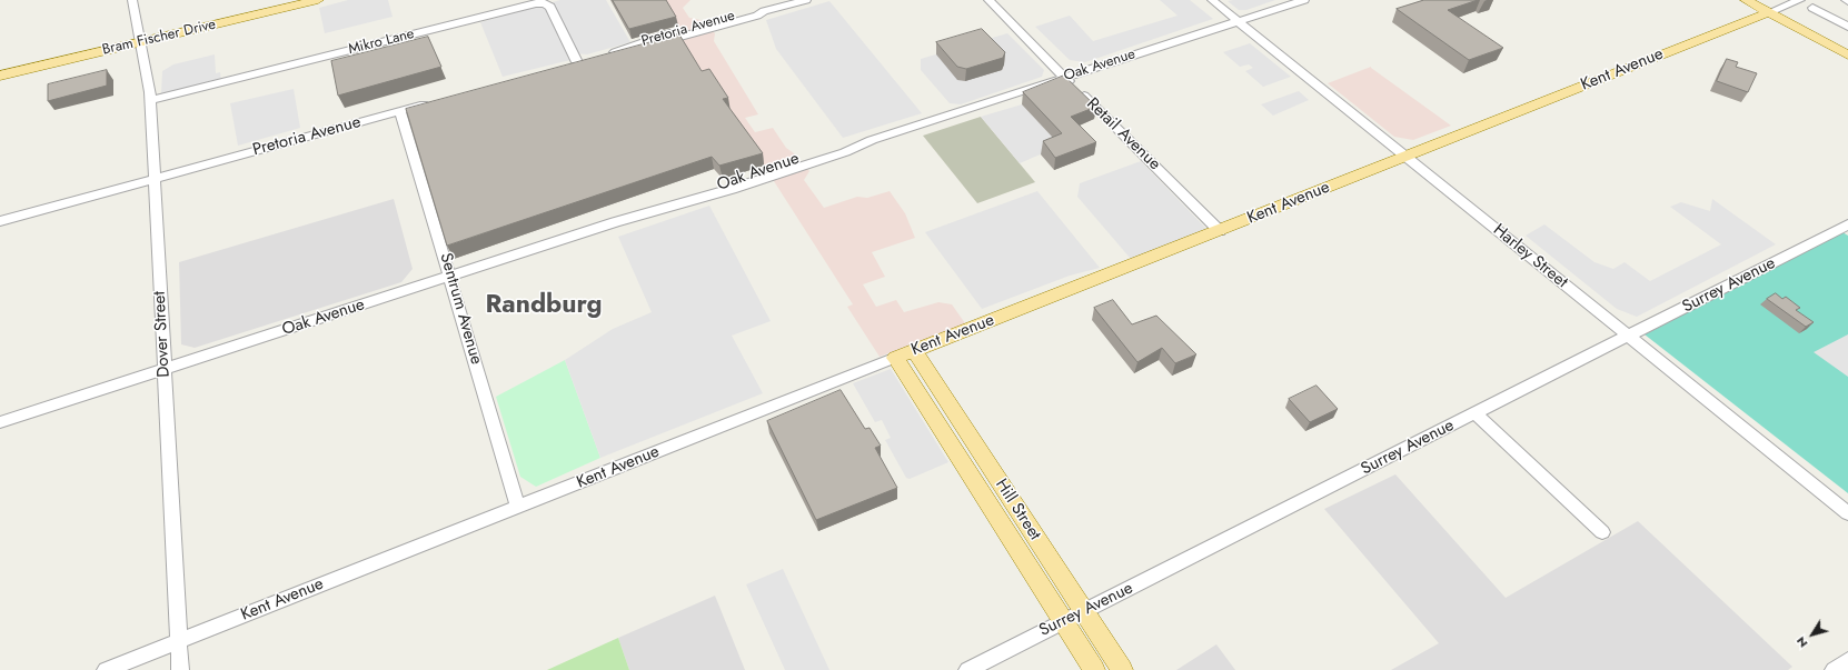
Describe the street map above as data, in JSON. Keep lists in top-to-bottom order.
{
  "streets": {
    "main road": ["Bram Fischer Drive", "Kent Avenue", "Hill Street"],
    "street": [
      "Pretoria Avenue",
      "Mikro Lane",
      "Oak Avenue",
      "Retail Avenue",
      "Harley Street",
      "Surrey Avenue",
      "Sentrum Avenue",
      "Dover Street"
    ]
  },
  "crossings": [
    ["Pretoria Avenue", "Sentrum Avenue"],
    ["Pretoria Avenue", "Dover Street"],
    ["Bram Fischer Drive", "Dover Street"],
    ["Mikro Lane", "Dover Street"],
    ["Oak Avenue", "Retail Avenue"],
    ["Oak Avenue", "Harley Street"],
    ["Oak Avenue", "Sentrum Avenue"],
    ["Oak Avenue", "Dover Street"],
    ["Kent Avenue", "Retail Avenue"],
    ["Kent Avenue", "Harley Street"],
    ["Kent Avenue", "Sentrum Avenue"],
    ["Kent Avenue", "Dover Street"],
    ["Kent Avenue", "Hill Street"],
    ["Harley Street", "Surrey Avenue"],
    ["Surrey Avenue", "Hill Street"]
  ],
  "districts": ["Randburg"],
  "north": "bottom left"
}
